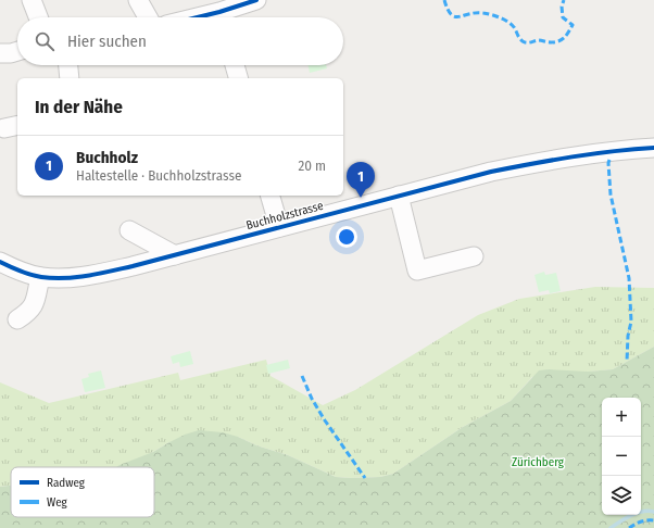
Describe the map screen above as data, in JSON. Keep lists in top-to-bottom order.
{
  "streets": {
    "street": ["Buchholzstrasse"]
  },
  "parks": ["Zürichberg"],
  "legend": ["Radweg", "Weg"],
  "page": {
    "search": "Hier suchen",
    "heading": "In der Nähe",
    "list": [
      {
        "mark": "1",
        "name": "Buchholz",
        "note": "Haltestelle · Buchholzstrasse",
        "value": "20 m"
      }
    ],
    "pins": "1",
    "map_buttons": ["+", "−"]
  }
}
